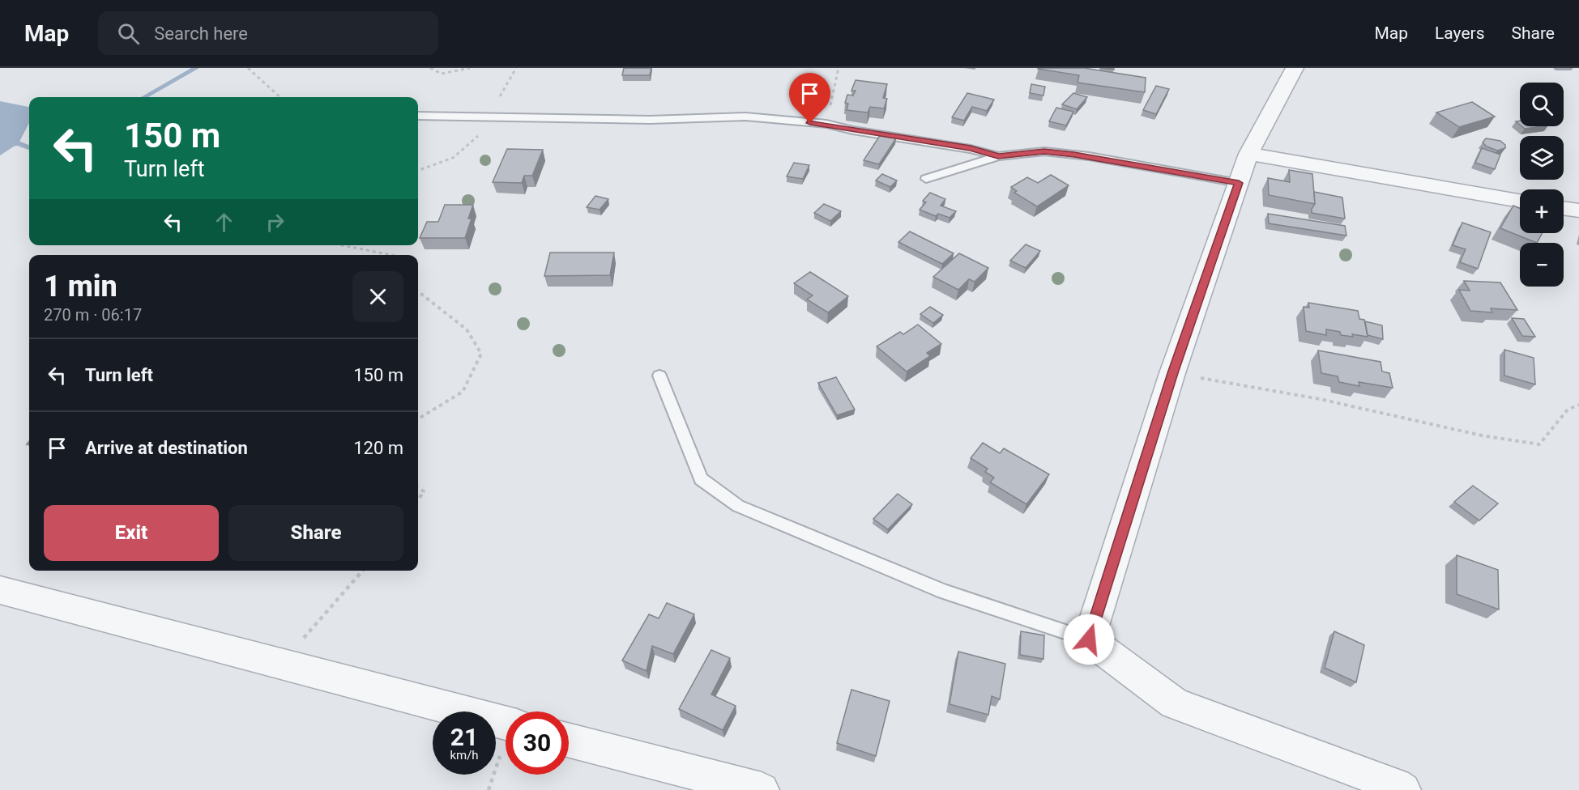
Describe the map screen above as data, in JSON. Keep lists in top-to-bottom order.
{
  "page": {
    "header": "Map",
    "search": "Search here",
    "nav": ["Map", "Layers", "Share"],
    "map_buttons": ["+", "−"],
    "turn": ["150 m", "Turn left"],
    "heading": ["1 min", "270 m · 06:17"],
    "list": [
      {
        "name": "Turn left",
        "value": "150 m"
      },
      {
        "name": "Arrive at destination",
        "value": "120 m"
      }
    ],
    "buttons": ["Exit", "Share"],
    "speed": "21 km/h",
    "limit": "30"
  }
}
